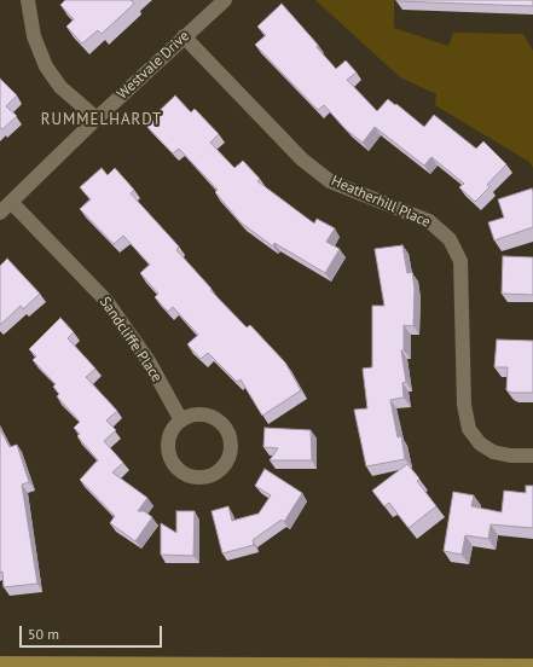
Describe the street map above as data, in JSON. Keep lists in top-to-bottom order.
{
  "streets": {
    "street": ["Westvale Drive", "Heatherhill Place", "Sandcliffe Place"]
  },
  "crossings": [
    ["Westvale Drive", "Heatherhill Place"],
    ["Westvale Drive", "Sandcliffe Place"]
  ],
  "districts": ["RUMMELHARDT"],
  "scale_bar": "50 m"
}
